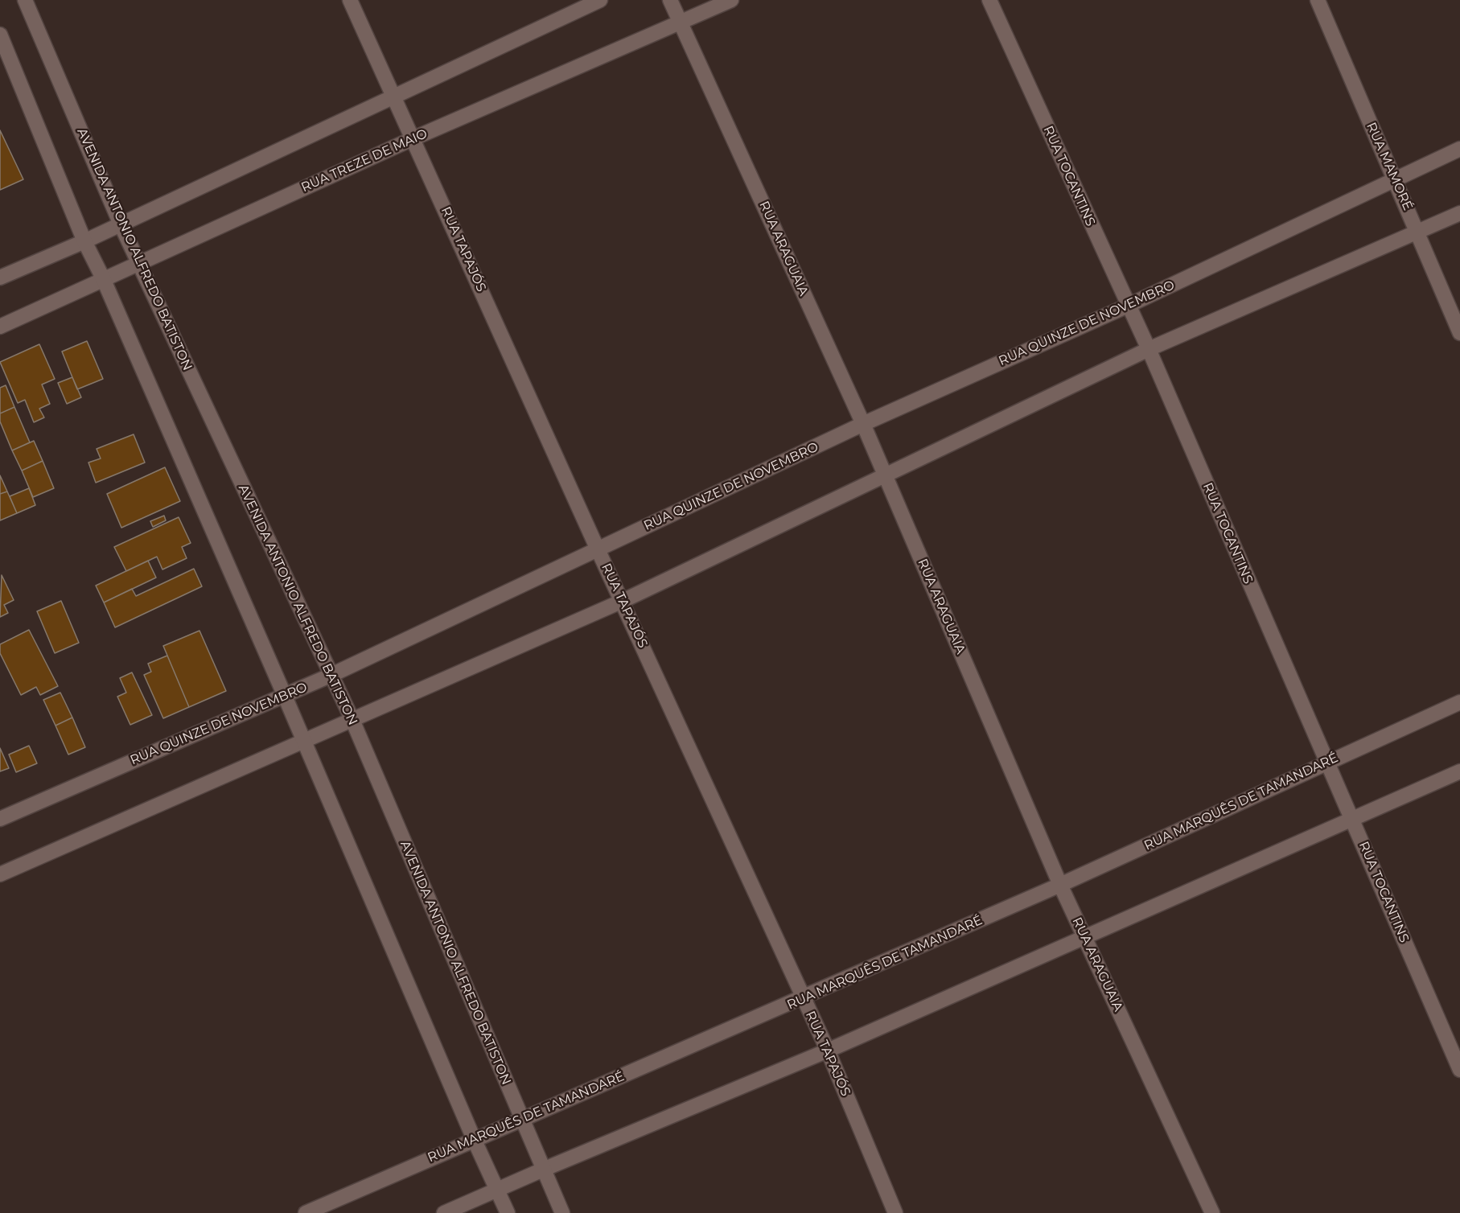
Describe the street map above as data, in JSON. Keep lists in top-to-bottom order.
{
  "streets": {
    "street": [
      "RUA TREZE DE MAIO",
      "RUA MAMORÉ",
      "RUA TOCANTINS",
      "RUA ARAGUAIA",
      "AVENIDA ANTONIO ALFREDO BATISTON",
      "RUA TAPAJÓS",
      "RUA QUINZE DE NOVEMBRO",
      "RUA MARQUÊS DE TAMANDARÉ"
    ]
  },
  "crossings": [
    ["RUA TREZE DE MAIO", "RUA ARAGUAIA"],
    ["RUA TREZE DE MAIO", "AVENIDA ANTONIO ALFREDO BATISTON"],
    ["RUA TREZE DE MAIO", "RUA TAPAJÓS"],
    ["RUA MAMORÉ", "RUA QUINZE DE NOVEMBRO"],
    ["RUA TOCANTINS", "RUA QUINZE DE NOVEMBRO"],
    ["RUA TOCANTINS", "RUA MARQUÊS DE TAMANDARÉ"],
    ["RUA ARAGUAIA", "RUA QUINZE DE NOVEMBRO"],
    ["RUA ARAGUAIA", "RUA MARQUÊS DE TAMANDARÉ"],
    ["AVENIDA ANTONIO ALFREDO BATISTON", "RUA QUINZE DE NOVEMBRO"],
    ["AVENIDA ANTONIO ALFREDO BATISTON", "RUA MARQUÊS DE TAMANDARÉ"],
    ["RUA TAPAJÓS", "RUA QUINZE DE NOVEMBRO"],
    ["RUA TAPAJÓS", "RUA MARQUÊS DE TAMANDARÉ"]
  ]
}
